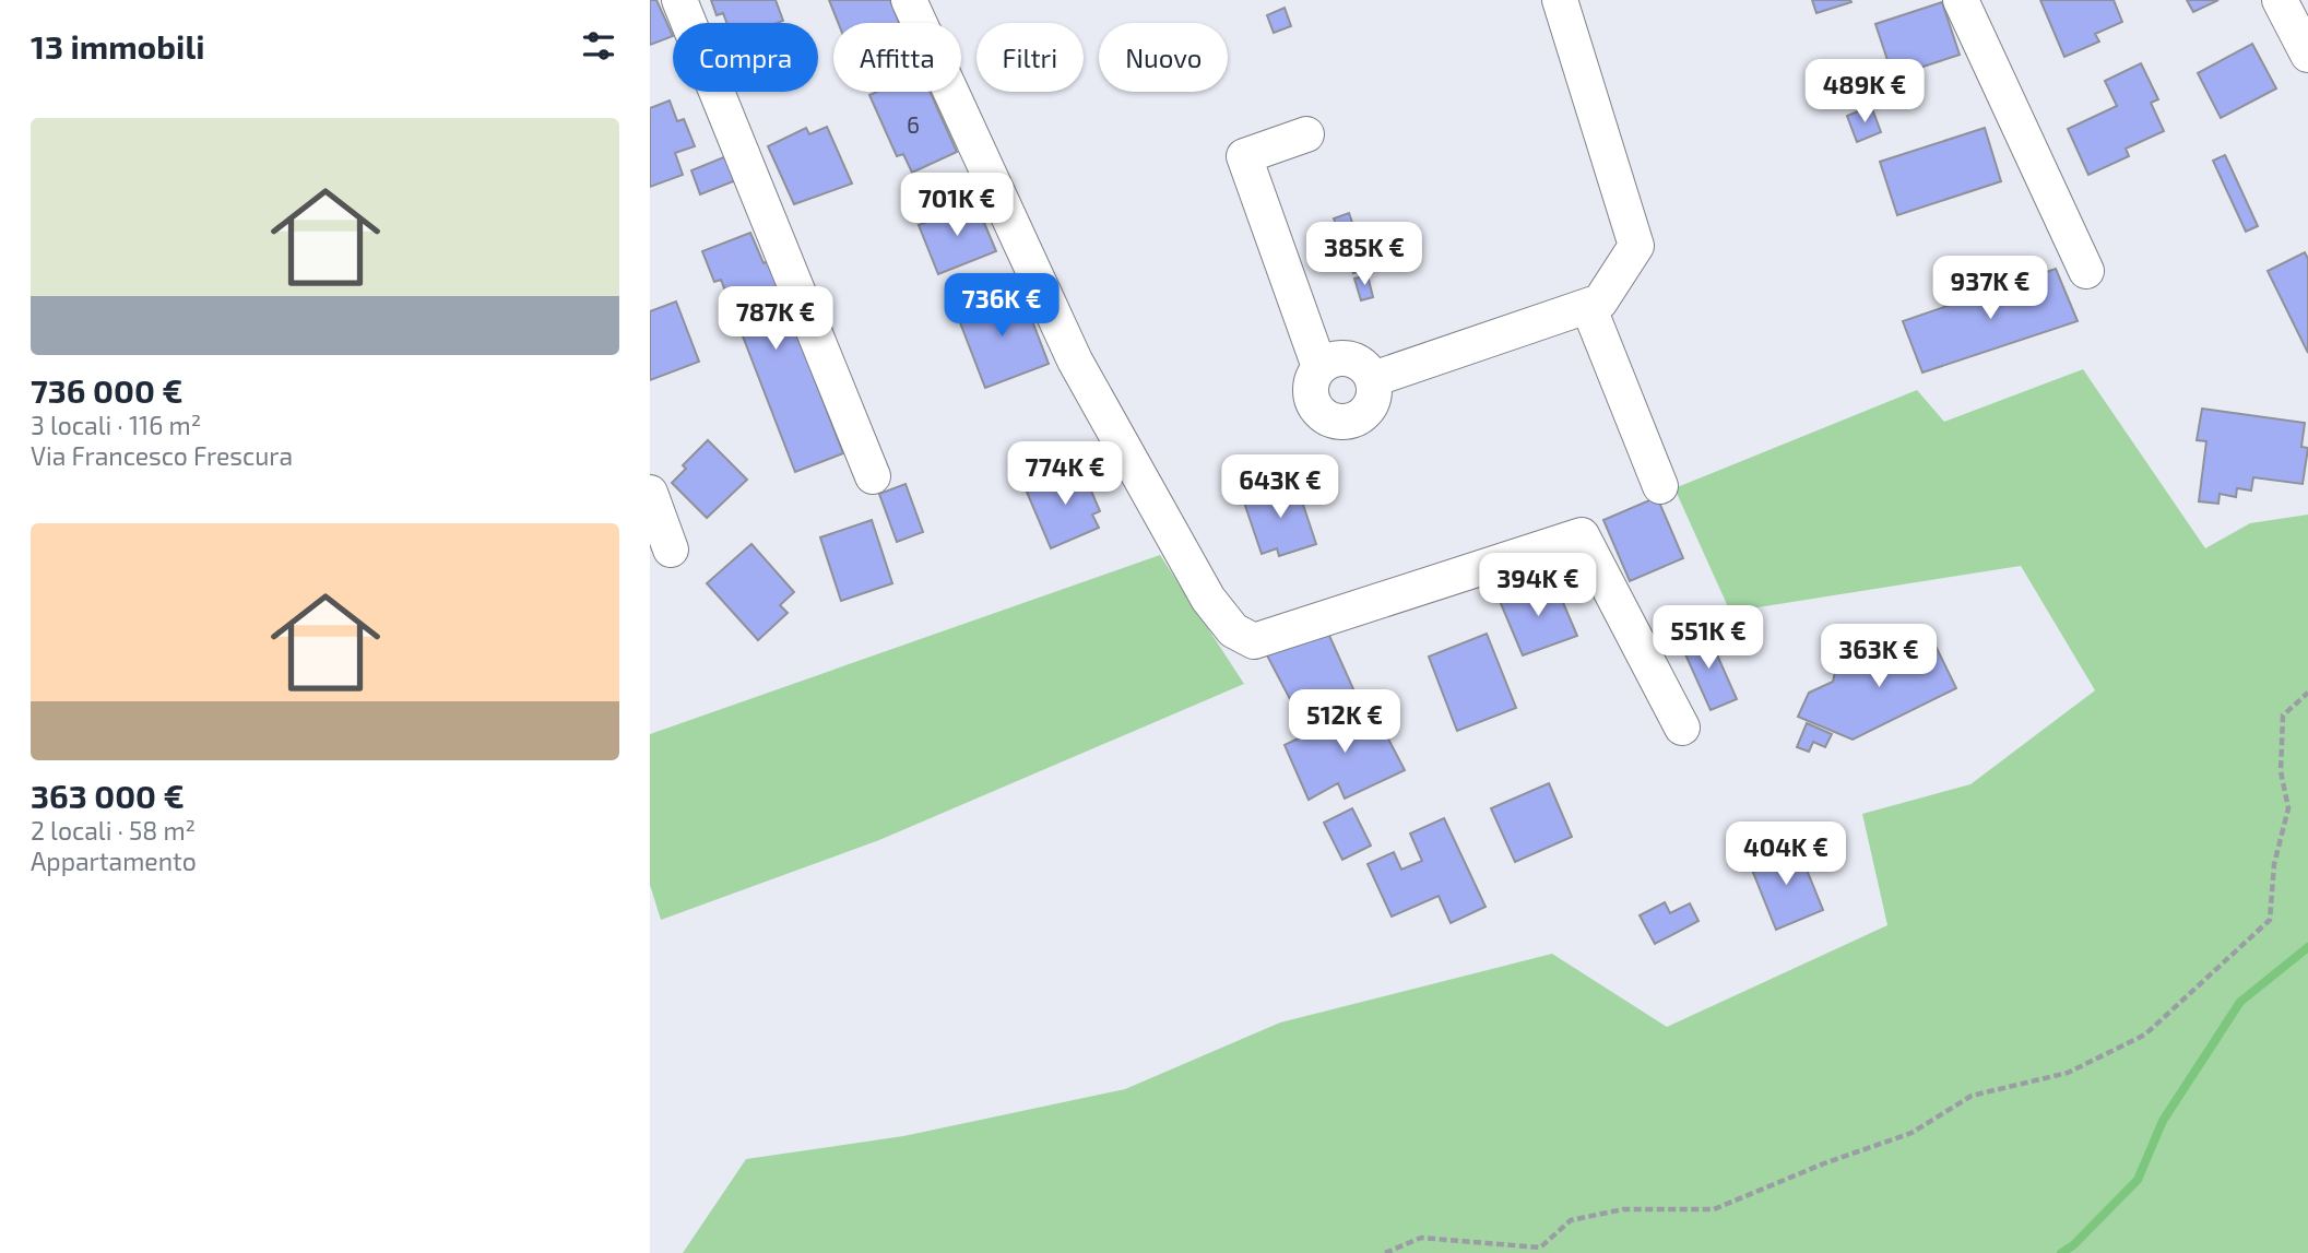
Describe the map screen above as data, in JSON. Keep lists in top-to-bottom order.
{
  "house_numbers": ["6"],
  "page": {
    "heading": "13 immobili",
    "chip": [
      "Compra",
      "Affitta",
      "Filtri",
      "Nuovo"
    ],
    "price": [
      "489K €",
      "701K €",
      "385K €",
      "937K €",
      "736K €",
      "787K €",
      "774K €",
      "643K €",
      "394K €",
      "551K €",
      "363K €",
      "512K €",
      "404K €"
    ],
    "list": [
      {
        "name": "736 000 €",
        "note": "3 locali · 116 m² · Via Francesco Frescura"
      },
      {
        "name": "363 000 €",
        "note": "2 locali · 58 m² · Appartamento"
      }
    ]
  }
}
